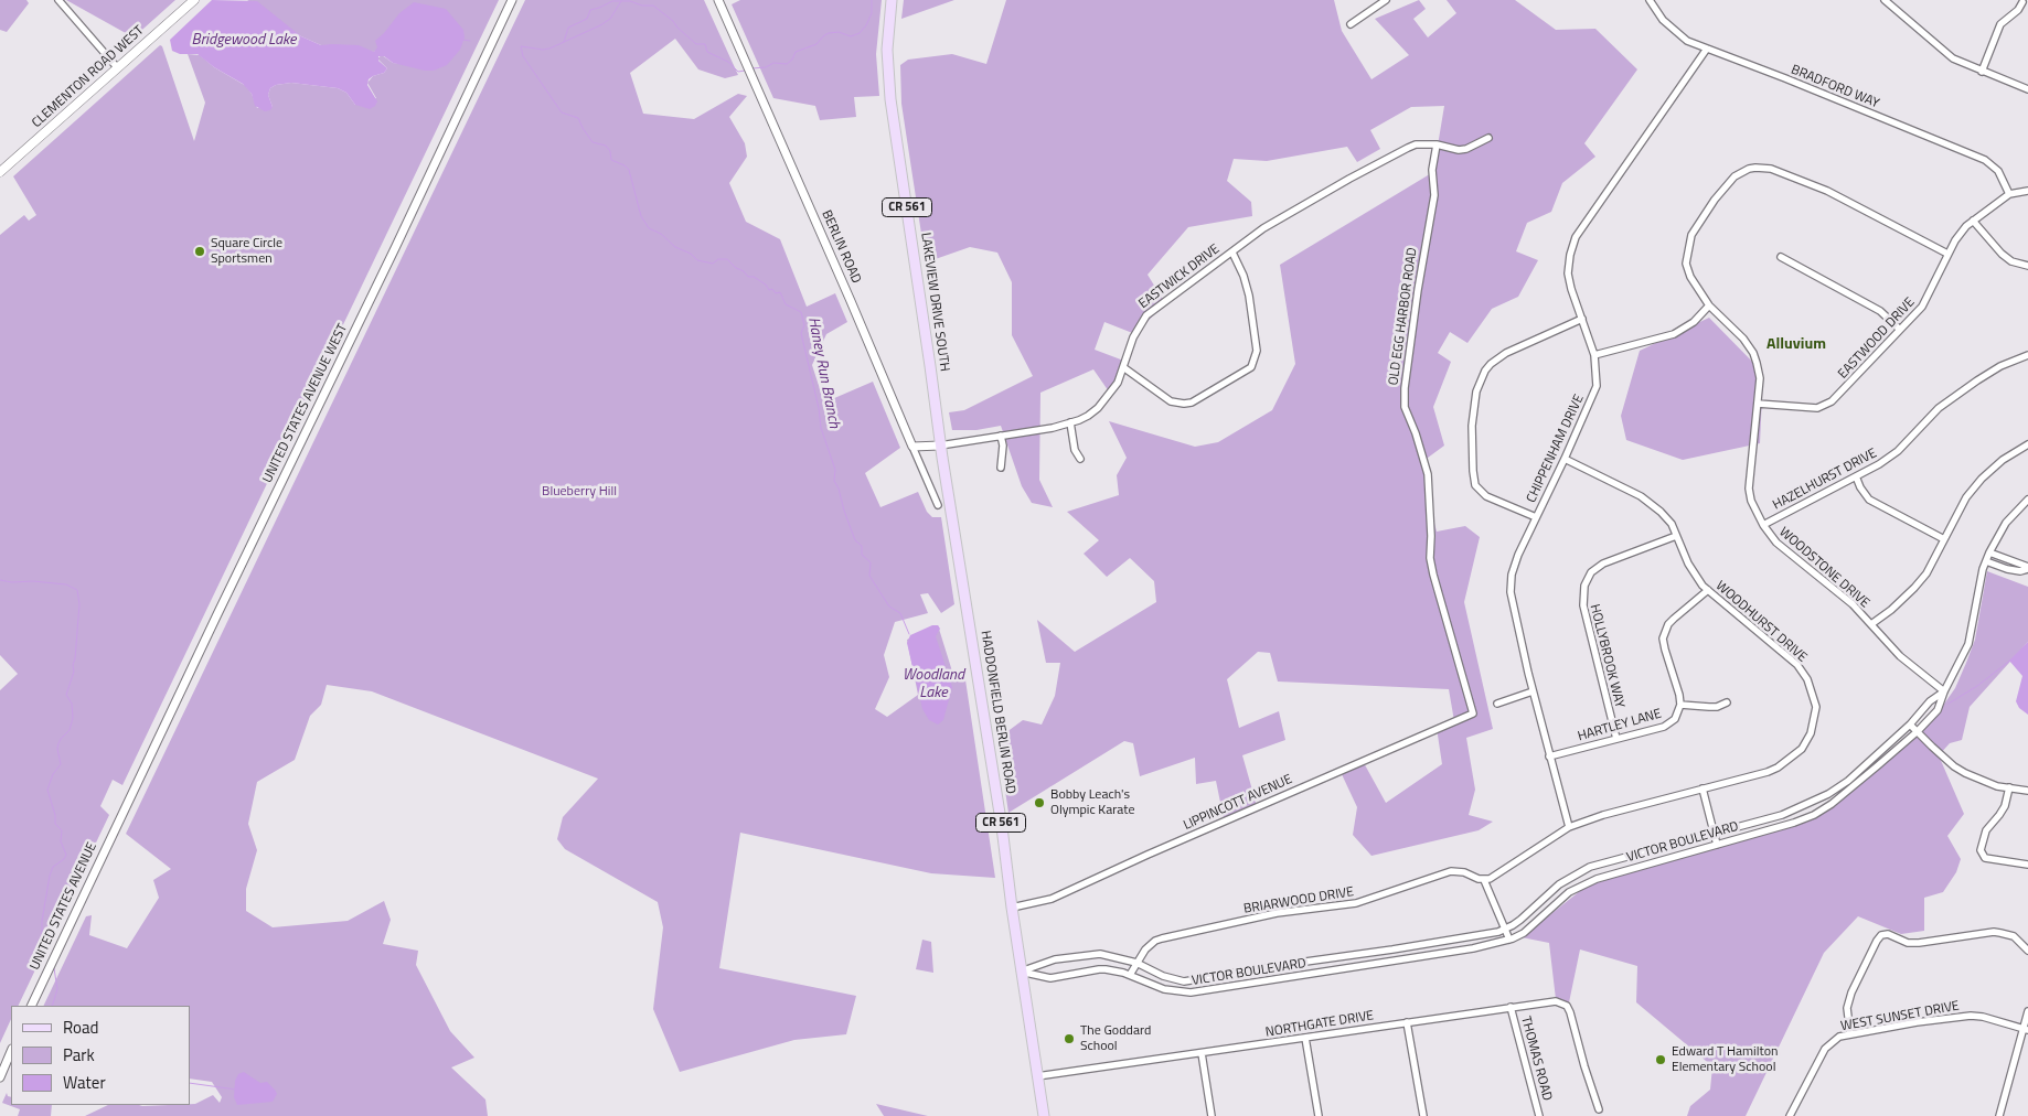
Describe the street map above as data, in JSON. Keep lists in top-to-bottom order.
{
  "streets": {
    "main road": [
      "CLEMENTON ROAD WEST",
      "CR 561",
      "LAKEVIEW DRIVE SOUTH",
      "HADDONFIELD BERLIN ROAD"
    ],
    "street": [
      "BRADFORD WAY",
      "BERLIN ROAD",
      "EASTWICK DRIVE",
      "OLD EGG HARBOR ROAD",
      "EASTWOOD DRIVE",
      "UNITED STATES AVENUE WEST",
      "CHIPPENHAM DRIVE",
      "HAZELHURST DRIVE",
      "WOODSTONE DRIVE",
      "WOODHURST DRIVE",
      "HOLLYBROOK WAY",
      "HARTLEY LANE",
      "LIPPINCOTT AVENUE",
      "VICTOR BOULEVARD",
      "BRIARWOOD DRIVE",
      "UNITED STATES AVENUE",
      "WEST SUNSET DRIVE",
      "NORTHGATE DRIVE",
      "THOMAS ROAD"
    ]
  },
  "crossings": [
    ["BRADFORD WAY", "EASTWOOD DRIVE"],
    ["BRADFORD WAY", "CHIPPENHAM DRIVE"],
    ["BERLIN ROAD", "EASTWICK DRIVE"],
    ["EASTWICK DRIVE", "LAKEVIEW DRIVE SOUTH"],
    ["EASTWICK DRIVE", "OLD EGG HARBOR ROAD"],
    ["EASTWICK DRIVE", "HADDONFIELD BERLIN ROAD"],
    ["LAKEVIEW DRIVE SOUTH", "HADDONFIELD BERLIN ROAD"],
    ["OLD EGG HARBOR ROAD", "LIPPINCOTT AVENUE"],
    ["EASTWOOD DRIVE", "WOODSTONE DRIVE"],
    ["UNITED STATES AVENUE WEST", "UNITED STATES AVENUE"],
    ["CHIPPENHAM DRIVE", "WOODHURST DRIVE"],
    ["CHIPPENHAM DRIVE", "HARTLEY LANE"],
    ["HAZELHURST DRIVE", "WOODSTONE DRIVE"],
    ["WOODSTONE DRIVE", "VICTOR BOULEVARD"],
    ["WOODHURST DRIVE", "HOLLYBROOK WAY"],
    ["WOODHURST DRIVE", "BRIARWOOD DRIVE"],
    ["HOLLYBROOK WAY", "HARTLEY LANE"],
    ["HADDONFIELD BERLIN ROAD", "LIPPINCOTT AVENUE"],
    ["HADDONFIELD BERLIN ROAD", "VICTOR BOULEVARD"],
    ["HADDONFIELD BERLIN ROAD", "NORTHGATE DRIVE"],
    ["VICTOR BOULEVARD", "BRIARWOOD DRIVE"],
    ["NORTHGATE DRIVE", "THOMAS ROAD"]
  ],
  "districts": ["Alluvium"],
  "water": ["Bridgewood Lake", "Haney Run Branch", "Woodland Lake"],
  "parks": ["Blueberry Hill"],
  "places": [
    "Square Circle Sportsmen",
    "Bobby Leach's Olympic Karate",
    "The Goddard School",
    "Edward T Hamilton Elementary School"
  ],
  "legend": ["Road", "Park", "Water"]
}
